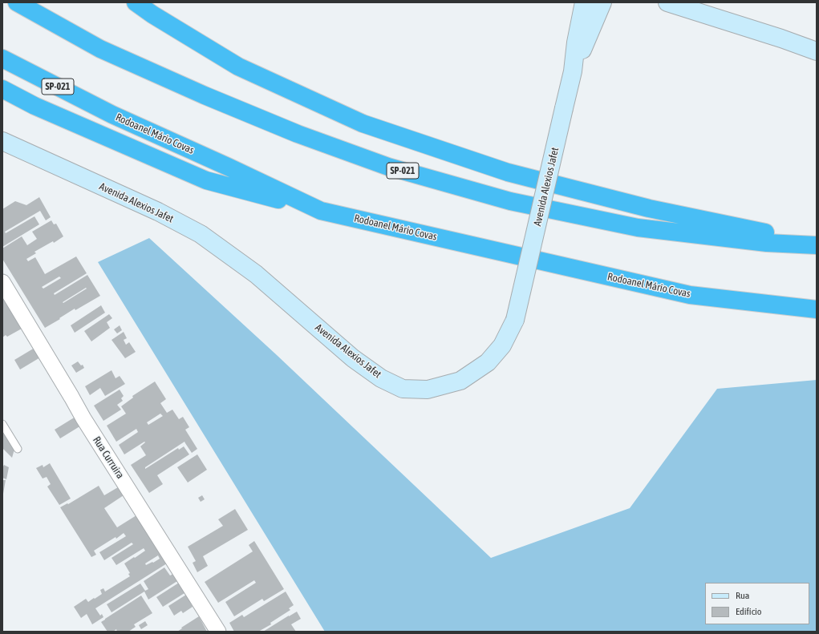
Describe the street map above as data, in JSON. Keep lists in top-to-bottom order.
{
  "streets": {
    "highway": ["SP-021", "Rodoanel Mário Covas"],
    "main road": ["Avenida Alexios Jafet"],
    "street": ["Rua Curruira"]
  },
  "legend": ["Rua", "Edifício"]
}
